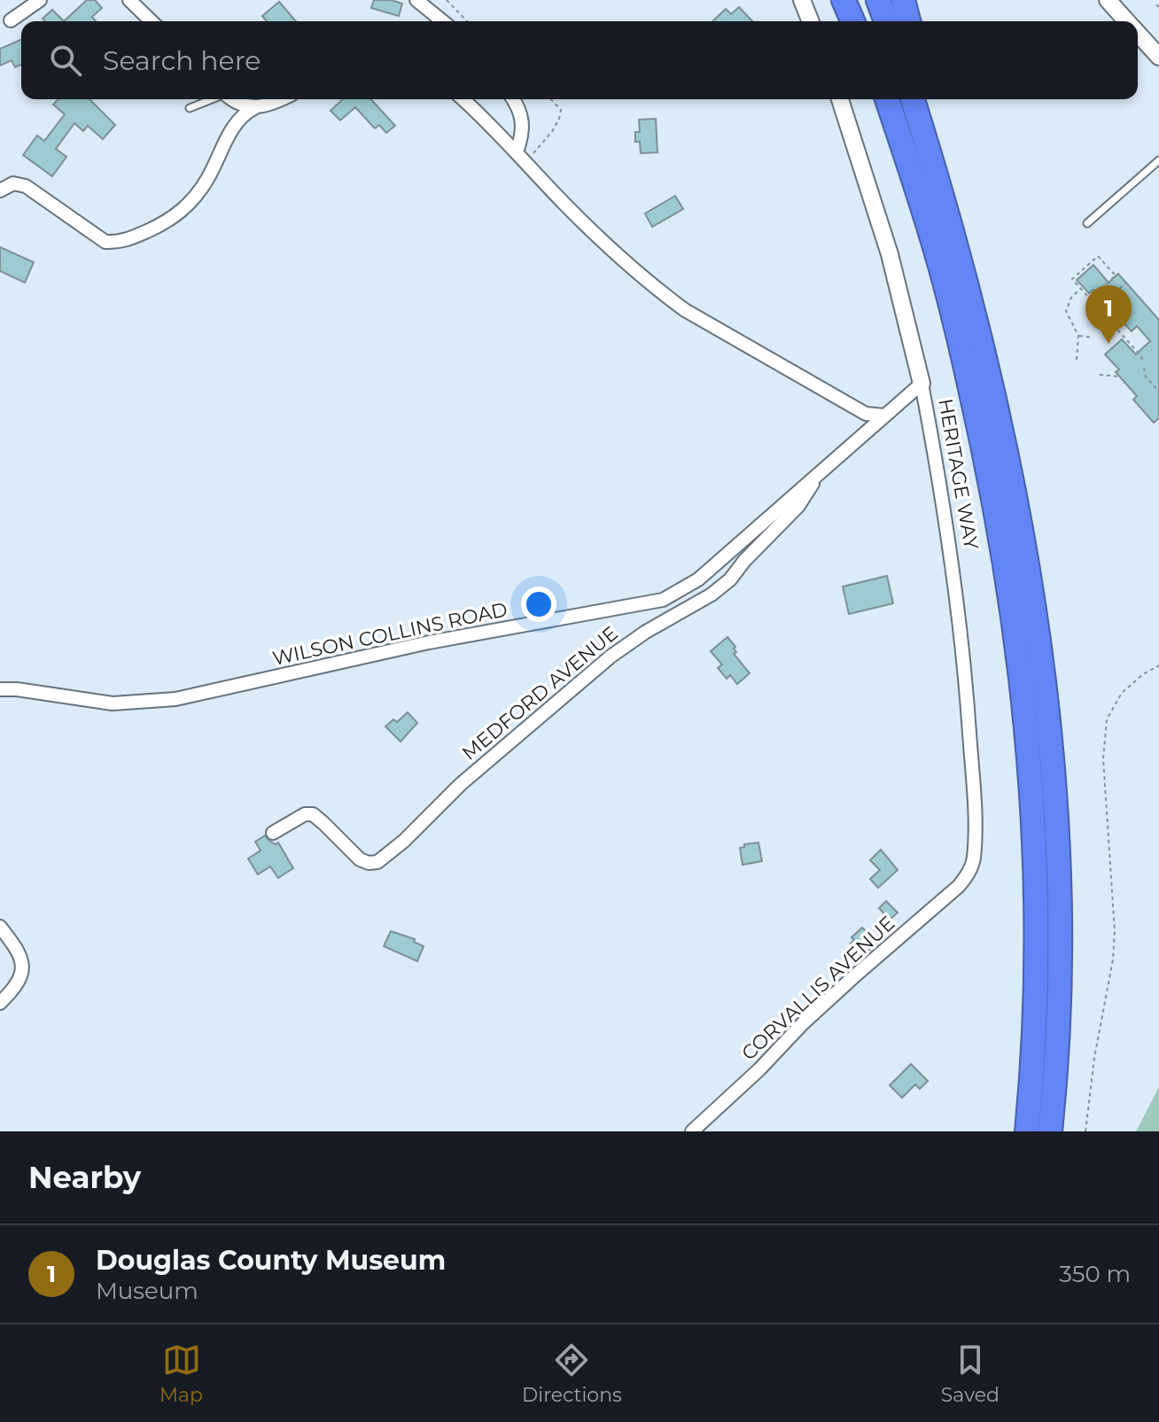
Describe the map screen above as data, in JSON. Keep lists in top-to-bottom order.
{
  "streets": {
    "street": [
      "HERITAGE WAY",
      "WILSON COLLINS ROAD",
      "MEDFORD AVENUE",
      "CORVALLIS AVENUE"
    ]
  },
  "crossings": [
    ["HERITAGE WAY", "WILSON COLLINS ROAD"],
    ["HERITAGE WAY", "CORVALLIS AVENUE"],
    ["WILSON COLLINS ROAD", "MEDFORD AVENUE"]
  ],
  "page": {
    "search": "Search here",
    "pins": "1",
    "heading": "Nearby",
    "list": [
      {
        "mark": "1",
        "name": "Douglas County Museum",
        "note": "Museum",
        "value": "350 m"
      }
    ],
    "nav": ["Map", "Directions", "Saved"]
  }
}
